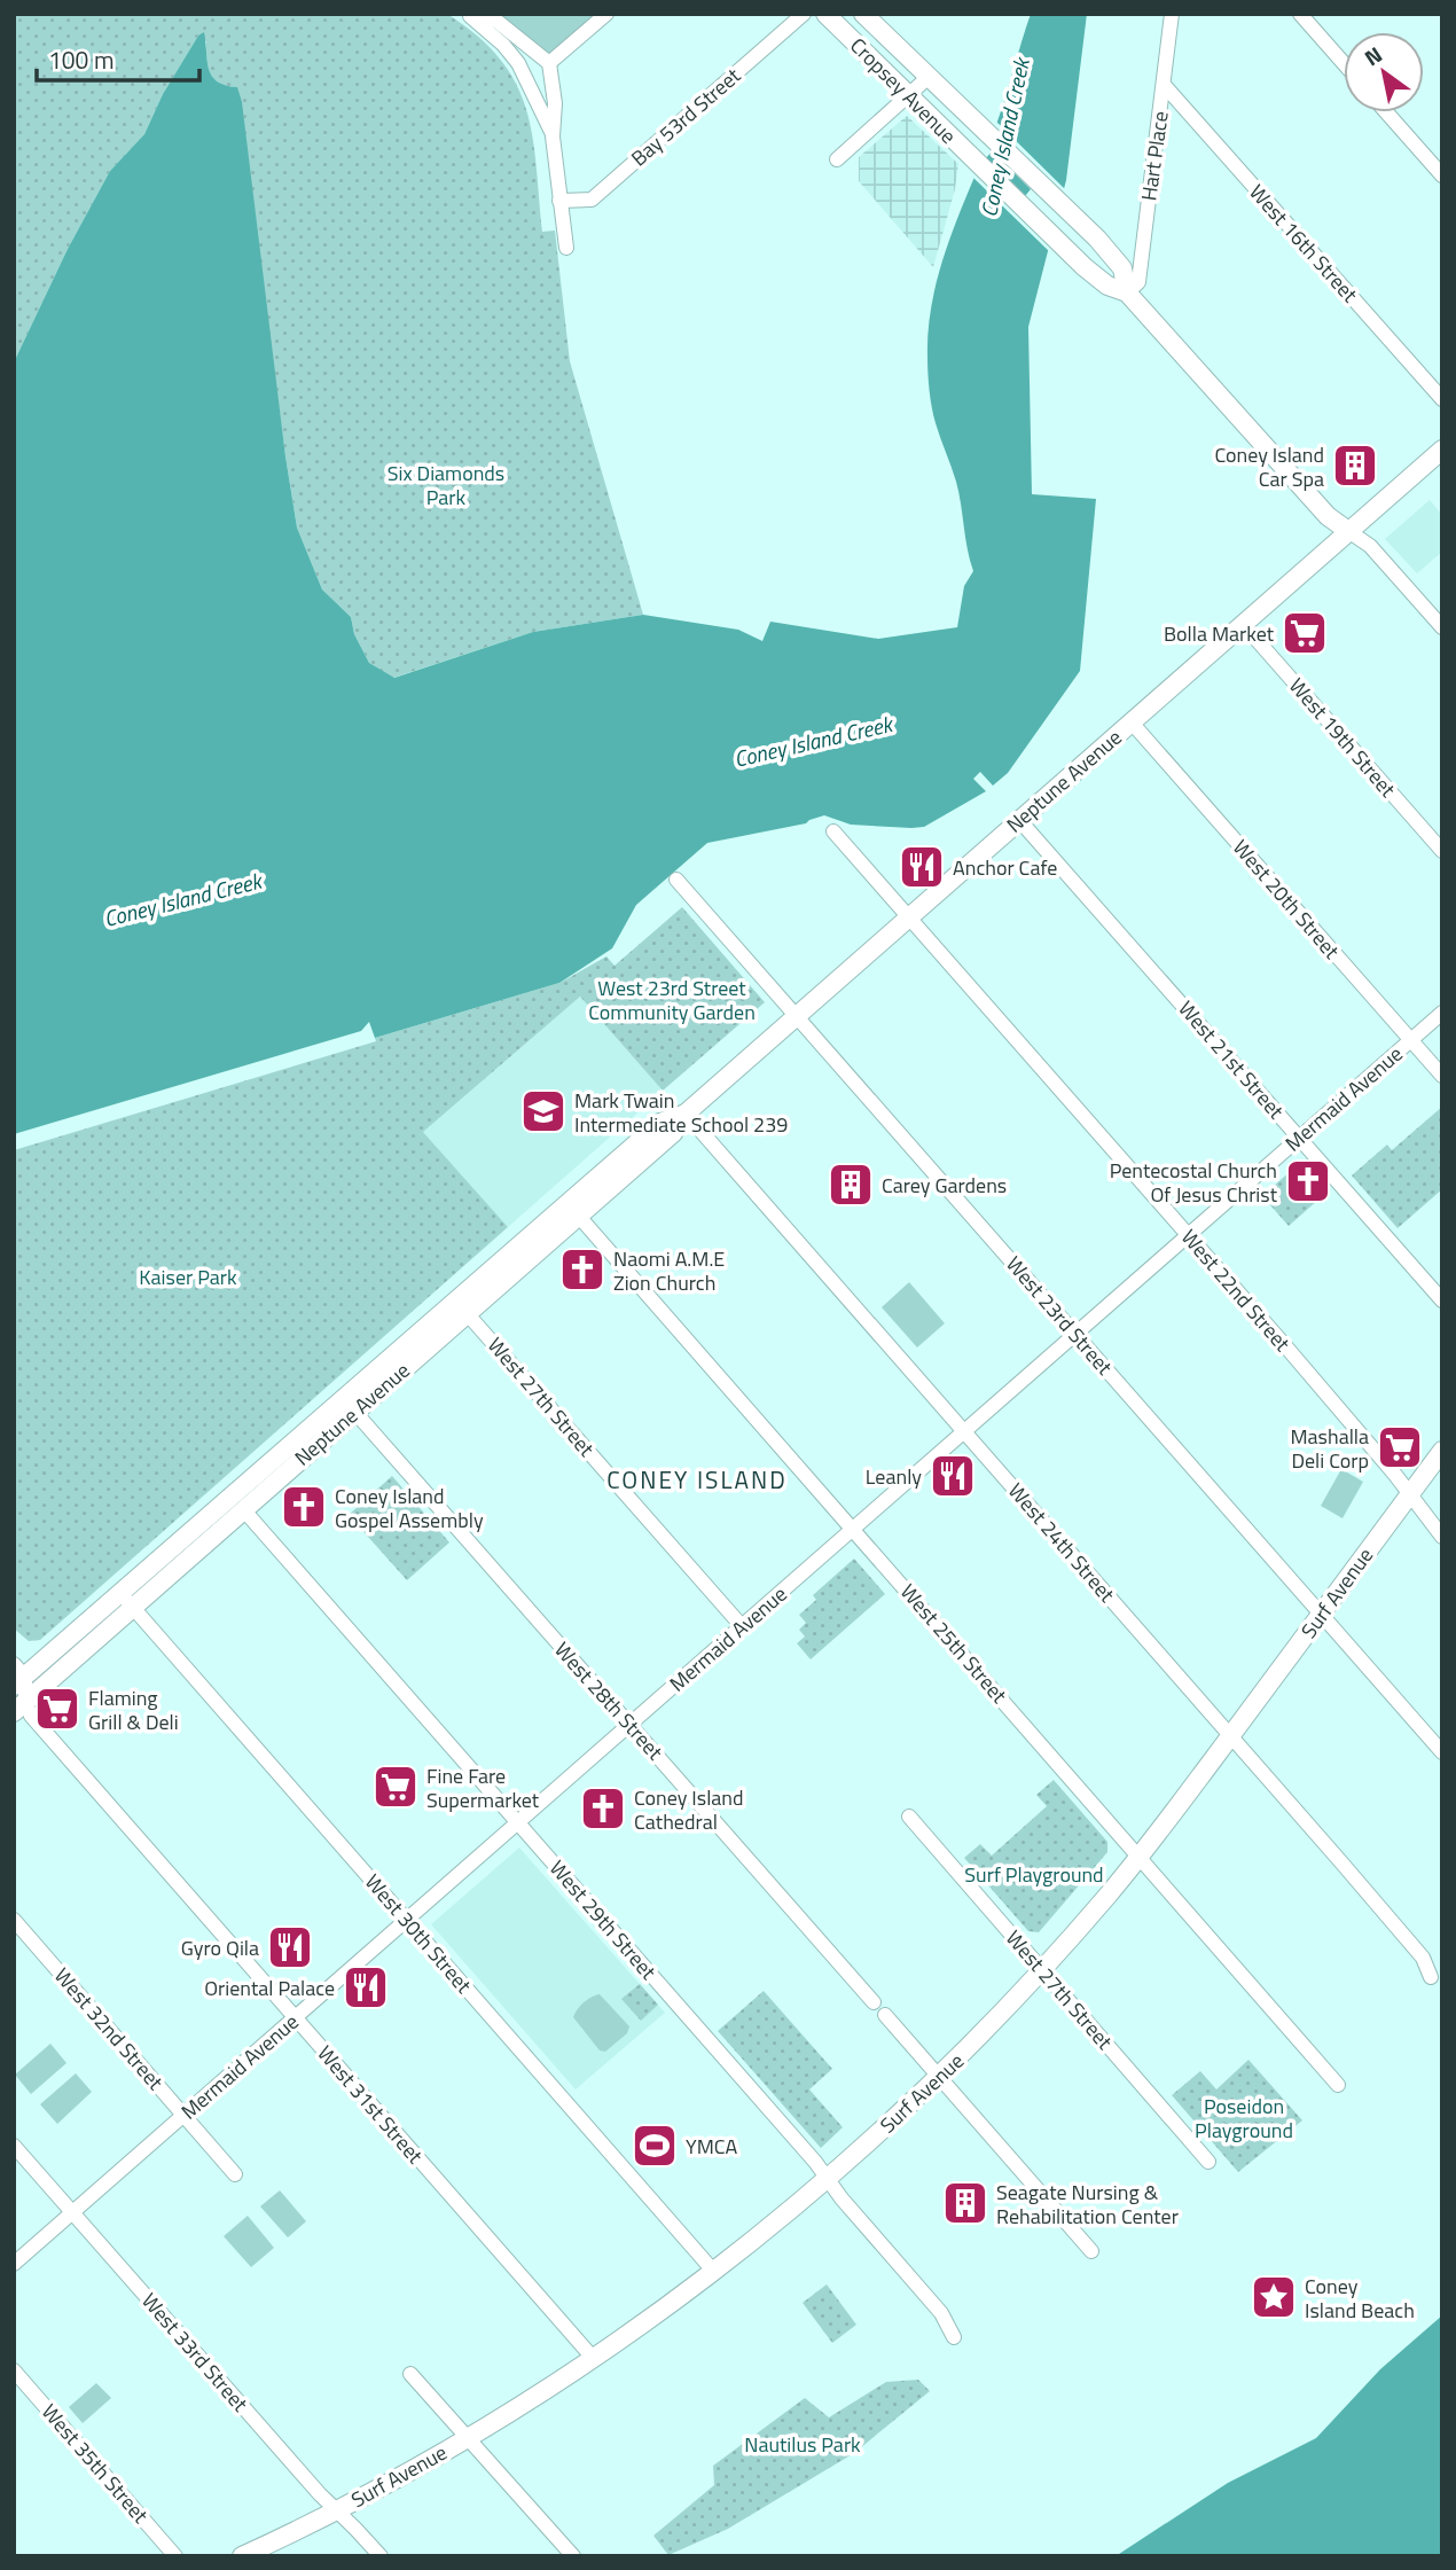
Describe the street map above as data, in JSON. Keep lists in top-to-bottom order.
{
  "streets": {
    "main road": ["Cropsey Avenue", "Neptune Avenue", "Surf Avenue"],
    "street": [
      "Bay 53rd Street",
      "Hart Place",
      "West 16th Street",
      "West 19th Street",
      "West 20th Street",
      "West 21st Street",
      "Mermaid Avenue",
      "West 22nd Street",
      "West 23rd Street",
      "West 27th Street",
      "West 24th Street",
      "West 25th Street",
      "West 28th Street",
      "West 29th Street",
      "West 30th Street",
      "West 32nd Street",
      "West 31st Street",
      "West 33rd Street",
      "West 35th Street"
    ]
  },
  "crossings": [
    ["Cropsey Avenue", "Hart Place"],
    ["Cropsey Avenue", "Neptune Avenue"],
    ["Hart Place", "West 16th Street"],
    ["West 19th Street", "Neptune Avenue"],
    ["Neptune Avenue", "West 20th Street"],
    ["Neptune Avenue", "West 21st Street"],
    ["Neptune Avenue", "West 22nd Street"],
    ["Neptune Avenue", "West 23rd Street"],
    ["Neptune Avenue", "West 27th Street"],
    ["Neptune Avenue", "West 24th Street"],
    ["Neptune Avenue", "West 25th Street"],
    ["Neptune Avenue", "West 28th Street"],
    ["Neptune Avenue", "West 29th Street"],
    ["Neptune Avenue", "West 30th Street"],
    ["Neptune Avenue", "West 31st Street"],
    ["West 20th Street", "Mermaid Avenue"],
    ["West 21st Street", "Mermaid Avenue"],
    ["Mermaid Avenue", "West 22nd Street"],
    ["Mermaid Avenue", "West 23rd Street"],
    ["Mermaid Avenue", "West 27th Street"],
    ["Mermaid Avenue", "West 24th Street"],
    ["Mermaid Avenue", "West 25th Street"],
    ["Mermaid Avenue", "West 28th Street"],
    ["Mermaid Avenue", "West 29th Street"],
    ["Mermaid Avenue", "West 30th Street"],
    ["Mermaid Avenue", "West 32nd Street"],
    ["Mermaid Avenue", "West 31st Street"],
    ["Mermaid Avenue", "West 33rd Street"],
    ["West 22nd Street", "Surf Avenue"],
    ["West 23rd Street", "Surf Avenue"],
    ["West 27th Street", "Surf Avenue"],
    ["West 24th Street", "Surf Avenue"],
    ["Surf Avenue", "West 25th Street"],
    ["Surf Avenue", "West 29th Street"],
    ["Surf Avenue", "West 30th Street"],
    ["Surf Avenue", "West 31st Street"],
    ["Surf Avenue", "West 33rd Street"]
  ],
  "districts": ["CONEY ISLAND"],
  "water": ["Coney Island Creek"],
  "parks": [
    "Six Diamonds Park",
    "West 23rd Street Community Garden",
    "Kaiser Park",
    "Surf Playground",
    "Poseidon Playground",
    "Nautilus Park"
  ],
  "places": {
    "building": ["Coney Island Car Spa", "Carey Gardens", "Seagate Nursing & Rehabilitation Center"],
    "supermarket": [
      "Bolla Market",
      "Mashalla Deli Corp",
      "Flaming Grill & Deli",
      "Fine Fare Supermarket"
    ],
    "restaurant": [
      "Anchor Cafe",
      "Leanly",
      "Gyro Qila",
      "Oriental Palace"
    ],
    "school or university": ["Mark Twain Intermediate School 239"],
    "church": [
      "Pentecostal Church Of Jesus Christ",
      "Naomi A.M.E Zion Church",
      "Coney Island Gospel Assembly",
      "Coney Island Cathedral"
    ],
    "sports": ["YMCA"],
    "place": ["Coney Island Beach"]
  },
  "scale_bar": "100 m",
  "north": "top left"
}
